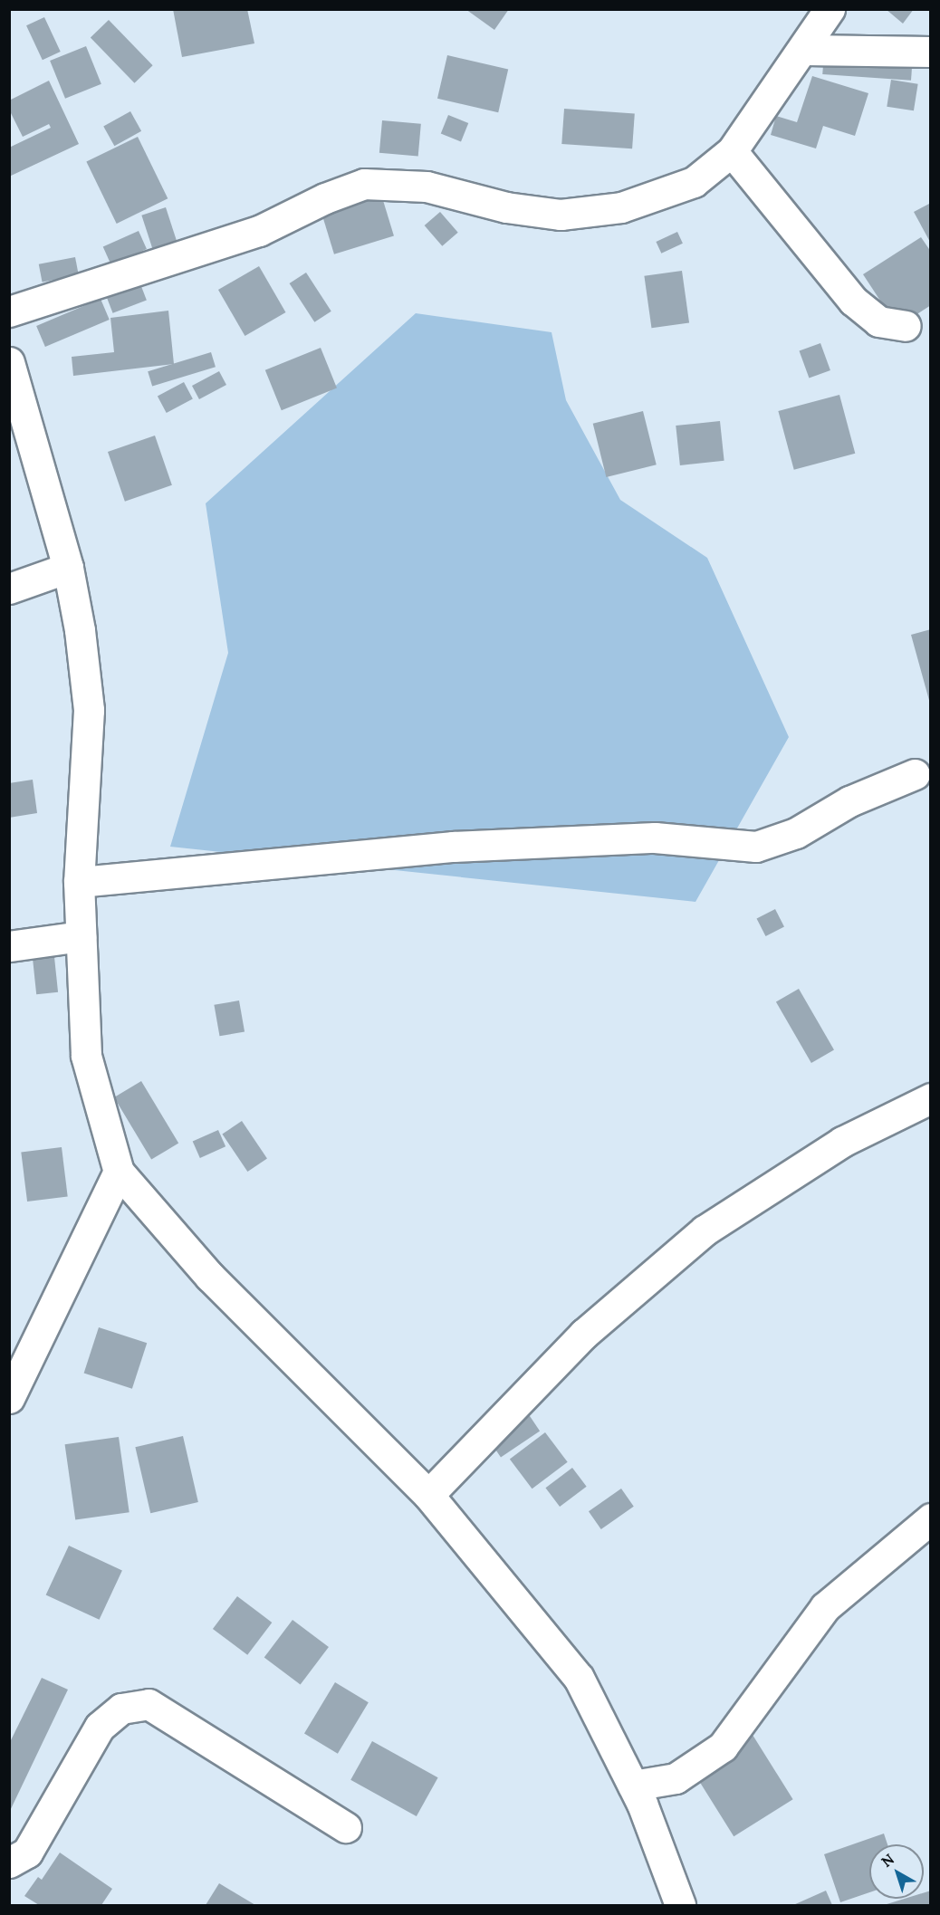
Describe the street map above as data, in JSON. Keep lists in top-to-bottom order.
{
  "north": "top left"
}
